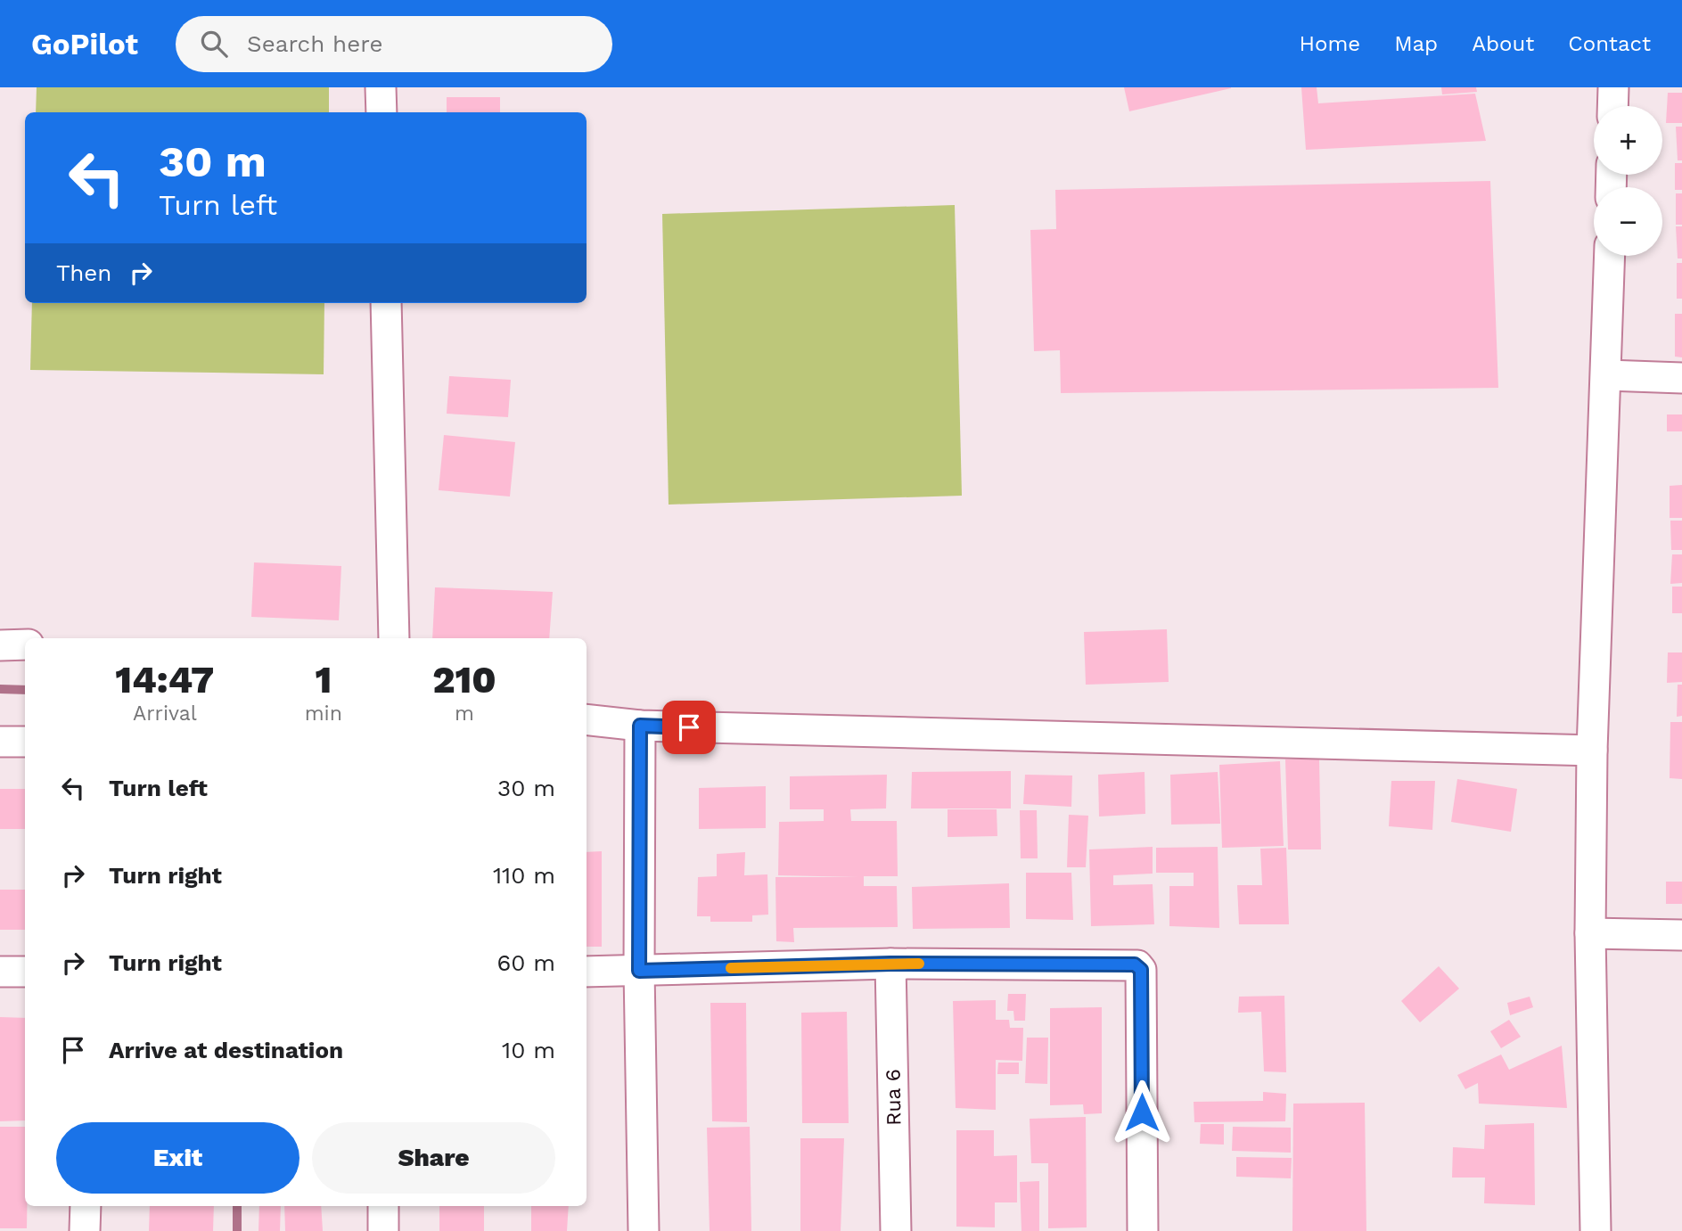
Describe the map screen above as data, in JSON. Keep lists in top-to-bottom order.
{
  "streets": {
    "street": ["Rua 6"]
  },
  "page": {
    "header": "GoPilot",
    "search": "Search here",
    "nav": [
      "Home",
      "Map",
      "About",
      "Contact"
    ],
    "map_buttons": ["+", "−"],
    "turn": ["30 m", "Turn left"],
    "then": "Then",
    "eta": [
      "14:47",
      "Arrival",
      "1",
      "min",
      "210",
      "m"
    ],
    "list": [
      {
        "name": "Turn left",
        "value": "30 m"
      },
      {
        "name": "Turn right",
        "value": "110 m"
      },
      {
        "name": "Turn right",
        "value": "60 m"
      },
      {
        "name": "Arrive at destination",
        "value": "10 m"
      }
    ],
    "buttons": ["Exit", "Share"]
  }
}
